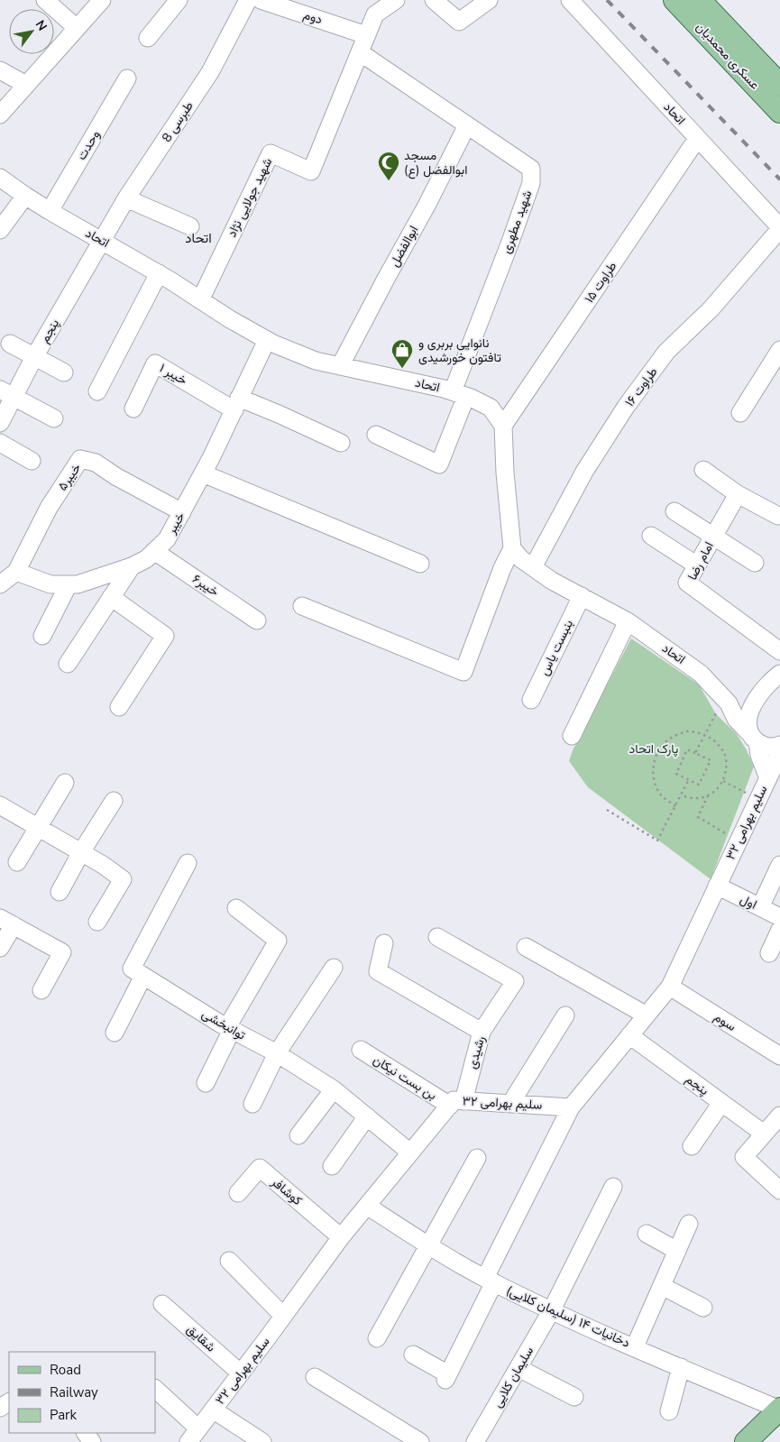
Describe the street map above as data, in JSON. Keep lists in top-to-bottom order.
{
  "streets": {
    "main road": ["عسکری محمدیان"],
    "street": [
      "دوم",
      "اتحاد",
      "طبرسی 8",
      "وحدت",
      "شهید جولایی نژاد",
      "شهید مطهری",
      "ابوالفضل",
      "طراوت ۱۵",
      "پنجم",
      "خیبر ۱",
      "طراوت ۱۶",
      "خیبر۵",
      "خیبر",
      "امام رضا",
      "خیبر۶",
      "بنبست یاس",
      "سلیم بهرامی ۳۲",
      "اول",
      "سوم",
      "توانبخشی",
      "رشیدی",
      "بن بست نیکان",
      "کوشافر",
      "دخانیات ۱۴ (سلیمان کلایی)",
      "شقایق",
      "سلیمان کلایی"
    ]
  },
  "crossings": [
    ["اتحاد", "طبرسی 8"],
    ["اتحاد", "وحدت"],
    ["اتحاد", "شهید جولایی نژاد"],
    ["اتحاد", "شهید مطهری"],
    ["اتحاد", "ابوالفضل"],
    ["اتحاد", "طراوت ۱۵"],
    ["اتحاد", "پنجم"],
    ["اتحاد", "طراوت ۱۶"],
    ["اتحاد", "خیبر"],
    ["اتحاد", "بنبست یاس"],
    ["اتحاد", "سلیم بهرامی ۳۲"],
    ["طبرسی 8", "پنجم"],
    ["شهید جولایی نژاد", "شهید مطهری"],
    ["شهید مطهری", "ابوالفضل"],
    ["پنجم", "سلیم بهرامی ۳۲"],
    ["خیبر ۱", "خیبر"],
    ["خیبر۵", "خیبر"],
    ["خیبر", "خیبر۶"],
    ["سلیم بهرامی ۳۲", "اول"],
    ["سلیم بهرامی ۳۲", "سوم"],
    ["سلیم بهرامی ۳۲", "توانبخشی"],
    ["سلیم بهرامی ۳۲", "رشیدی"],
    ["سلیم بهرامی ۳۲", "بن بست نیکان"],
    ["سلیم بهرامی ۳۲", "کوشافر"],
    ["سلیم بهرامی ۳۲", "دخانیات ۱۴ (سلیمان کلایی)"],
    ["سلیم بهرامی ۳۲", "شقایق"],
    ["رشیدی", "بن بست نیکان"],
    ["دخانیات ۱۴ (سلیمان کلایی)", "سلیمان کلایی"]
  ],
  "districts": ["اتحاد"],
  "parks": ["پارک اتحاد"],
  "places": {
    "mosque": ["مسجد ابوالفضل (ع)"],
    "shop": ["نانوایی بربری و تافتون خورشیدی"]
  },
  "legend": ["Road", "Railway", "Park"],
  "north": "top right"
}
